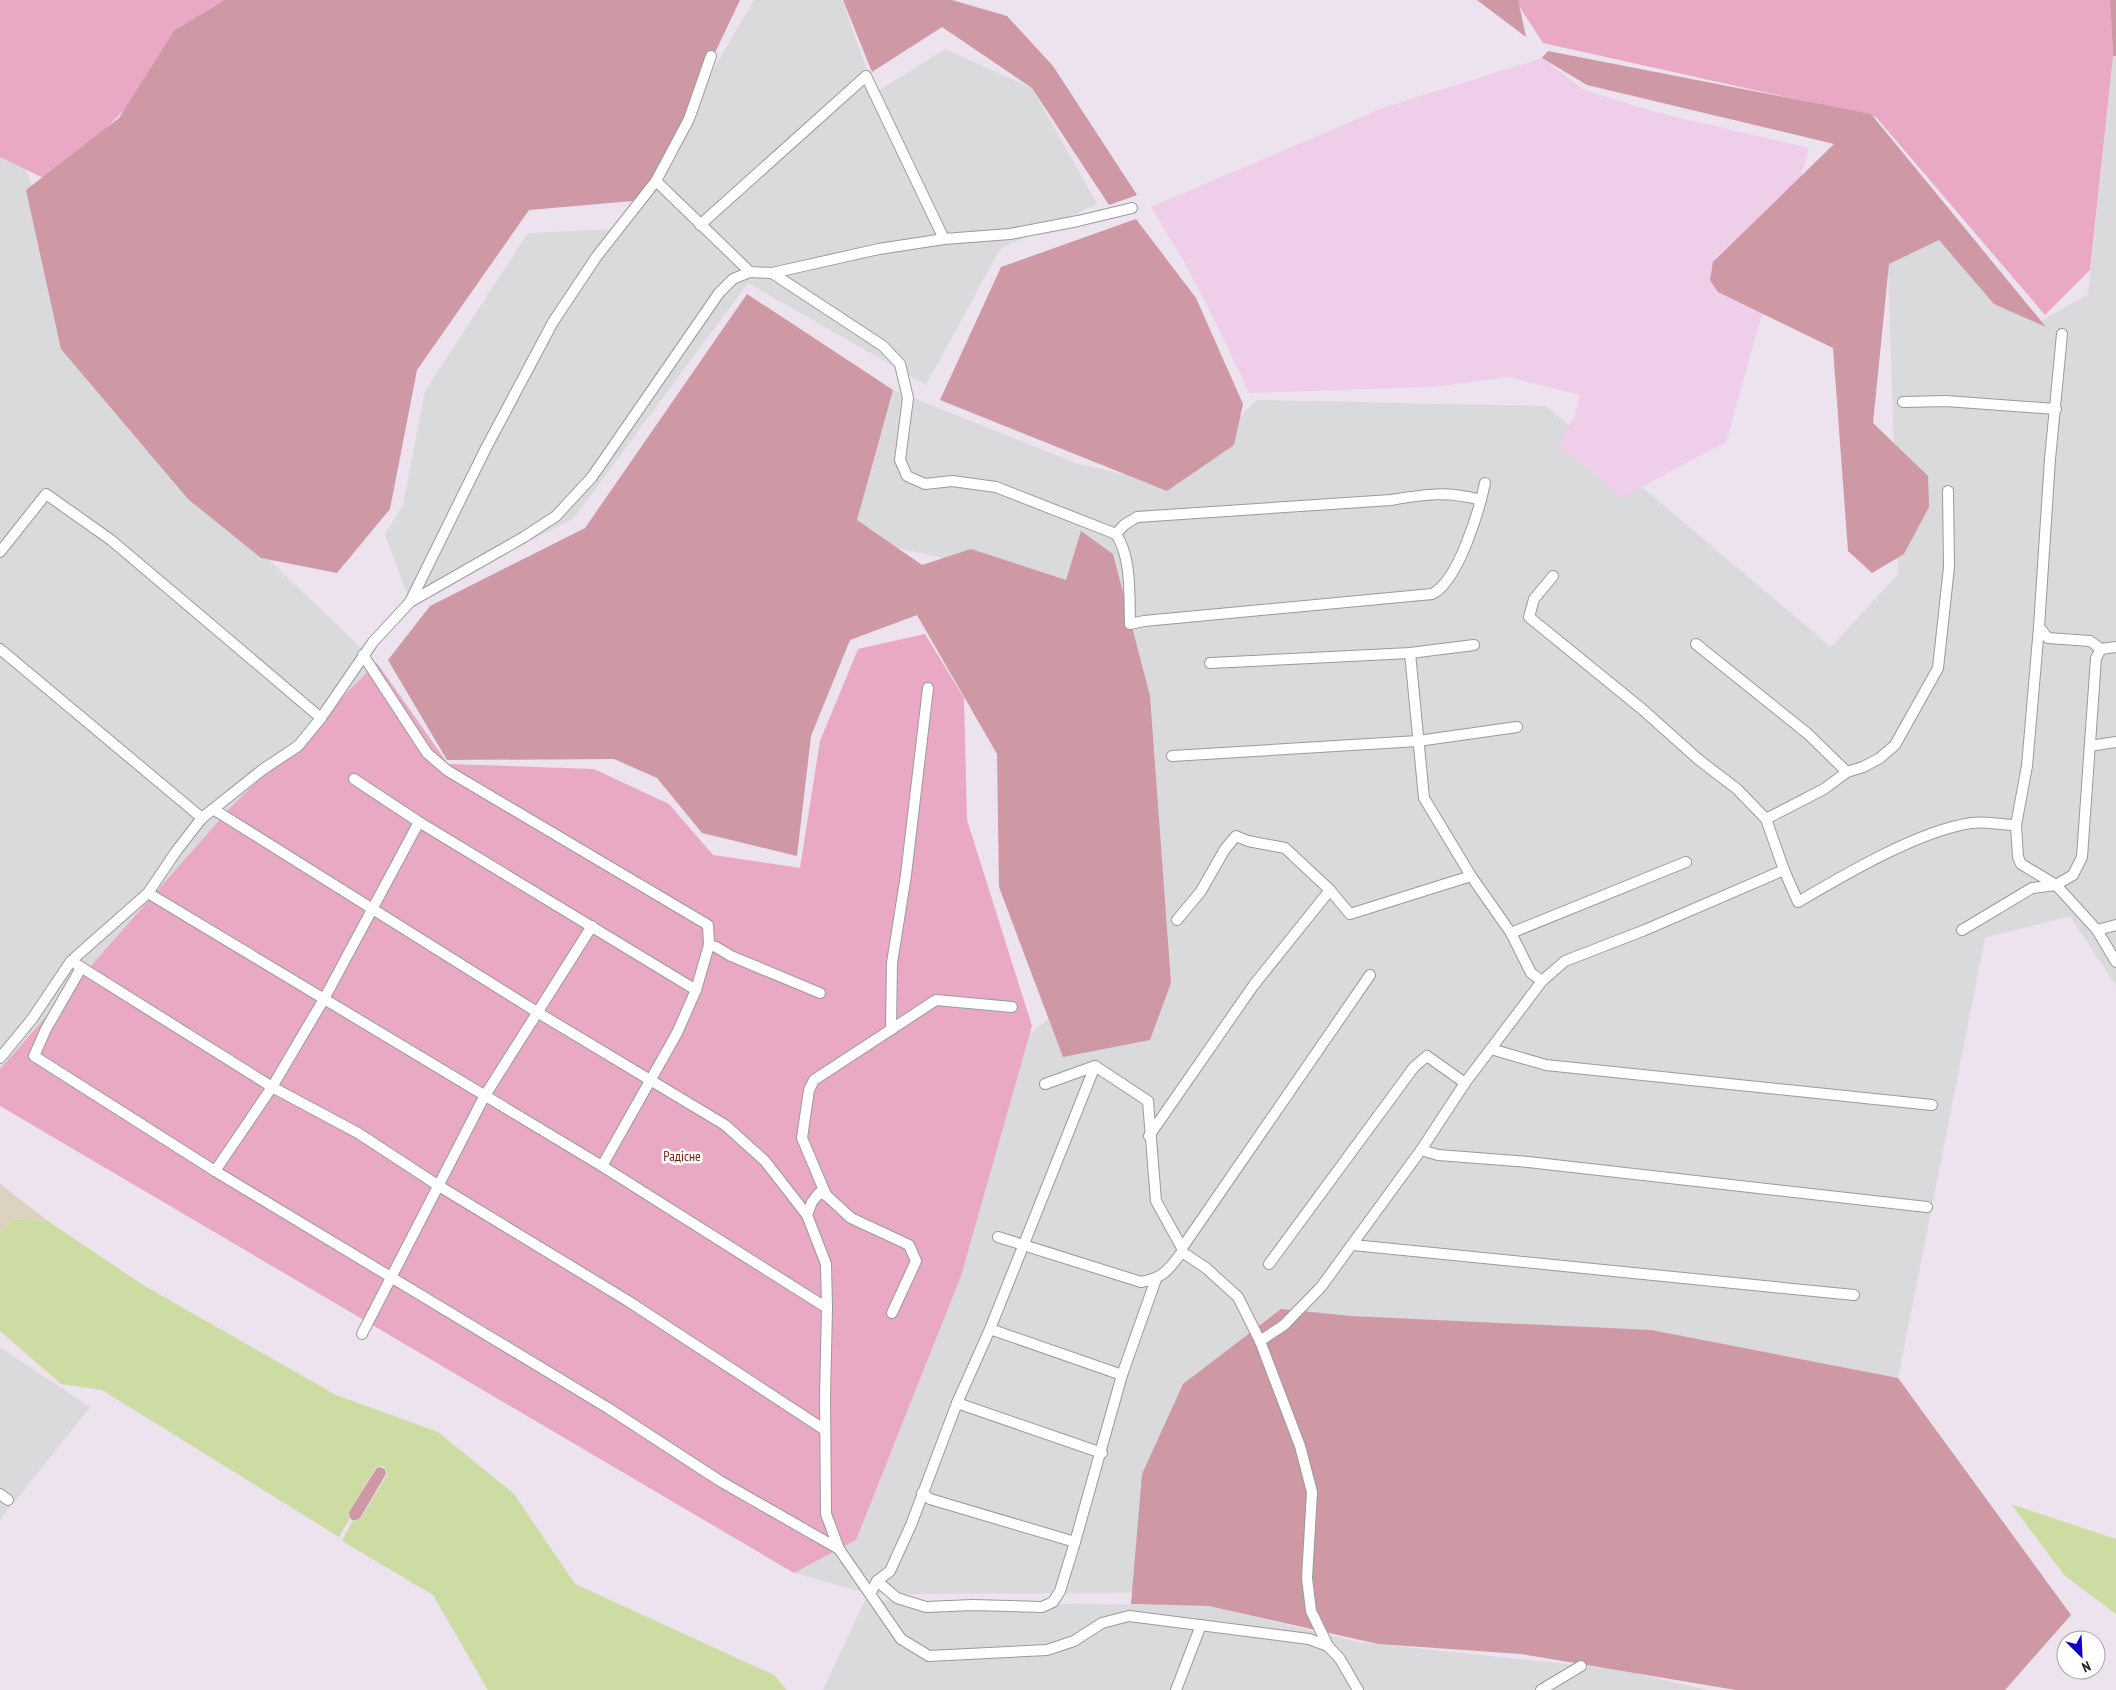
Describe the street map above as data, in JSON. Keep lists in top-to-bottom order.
{
  "parks": ["Радісне"],
  "north": "bottom right"
}
